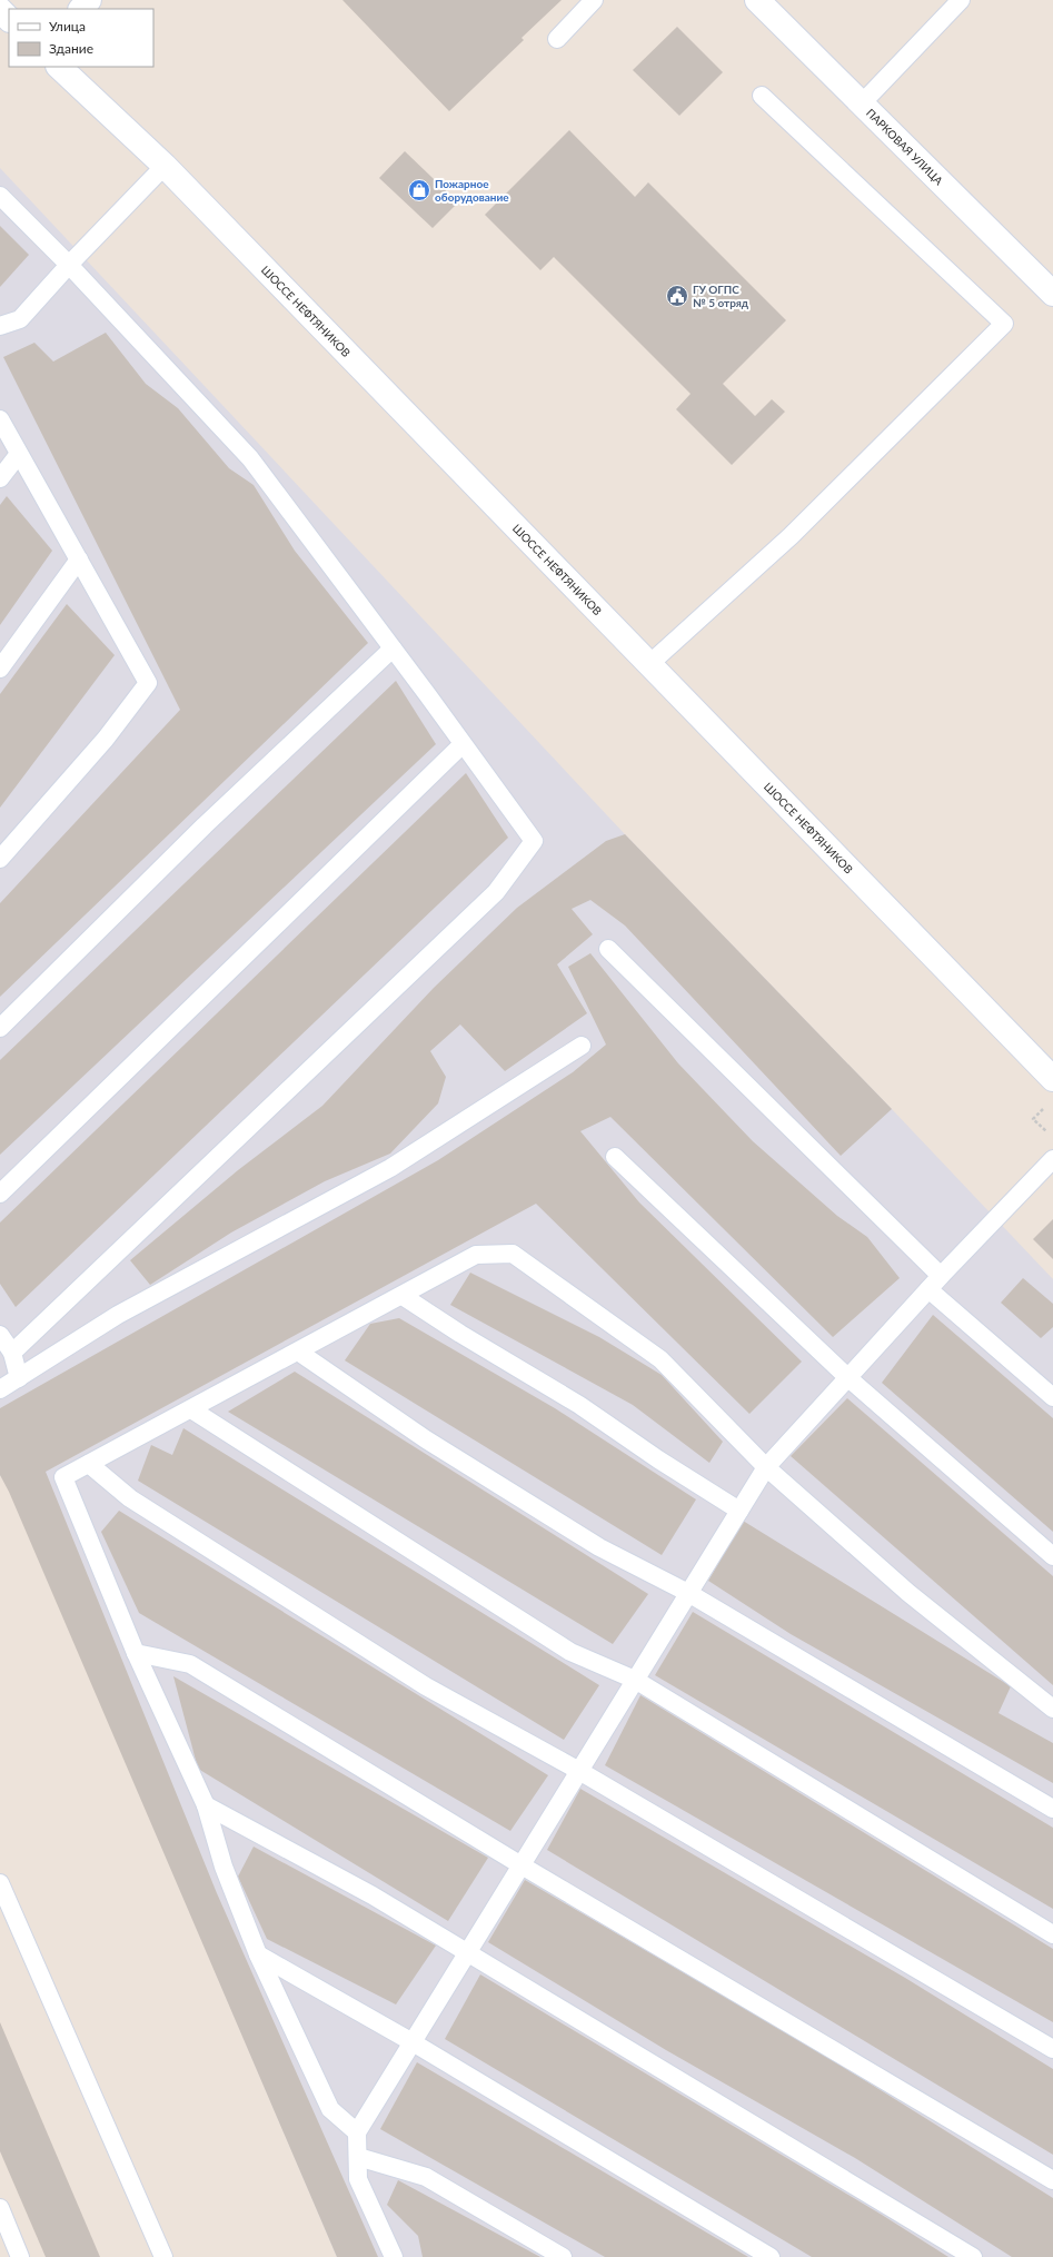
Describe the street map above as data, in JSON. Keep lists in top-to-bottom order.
{
  "streets": {
    "main road": ["ПАРКОВАЯ УЛИЦА", "ШОССЕ НЕФТЯНИКОВ"]
  },
  "places": {
    "shop": ["Пожарное оборудование"],
    "public building": ["ГУ ОГПС № 5 отряд"]
  },
  "legend": ["Улица", "Здание"]
}
